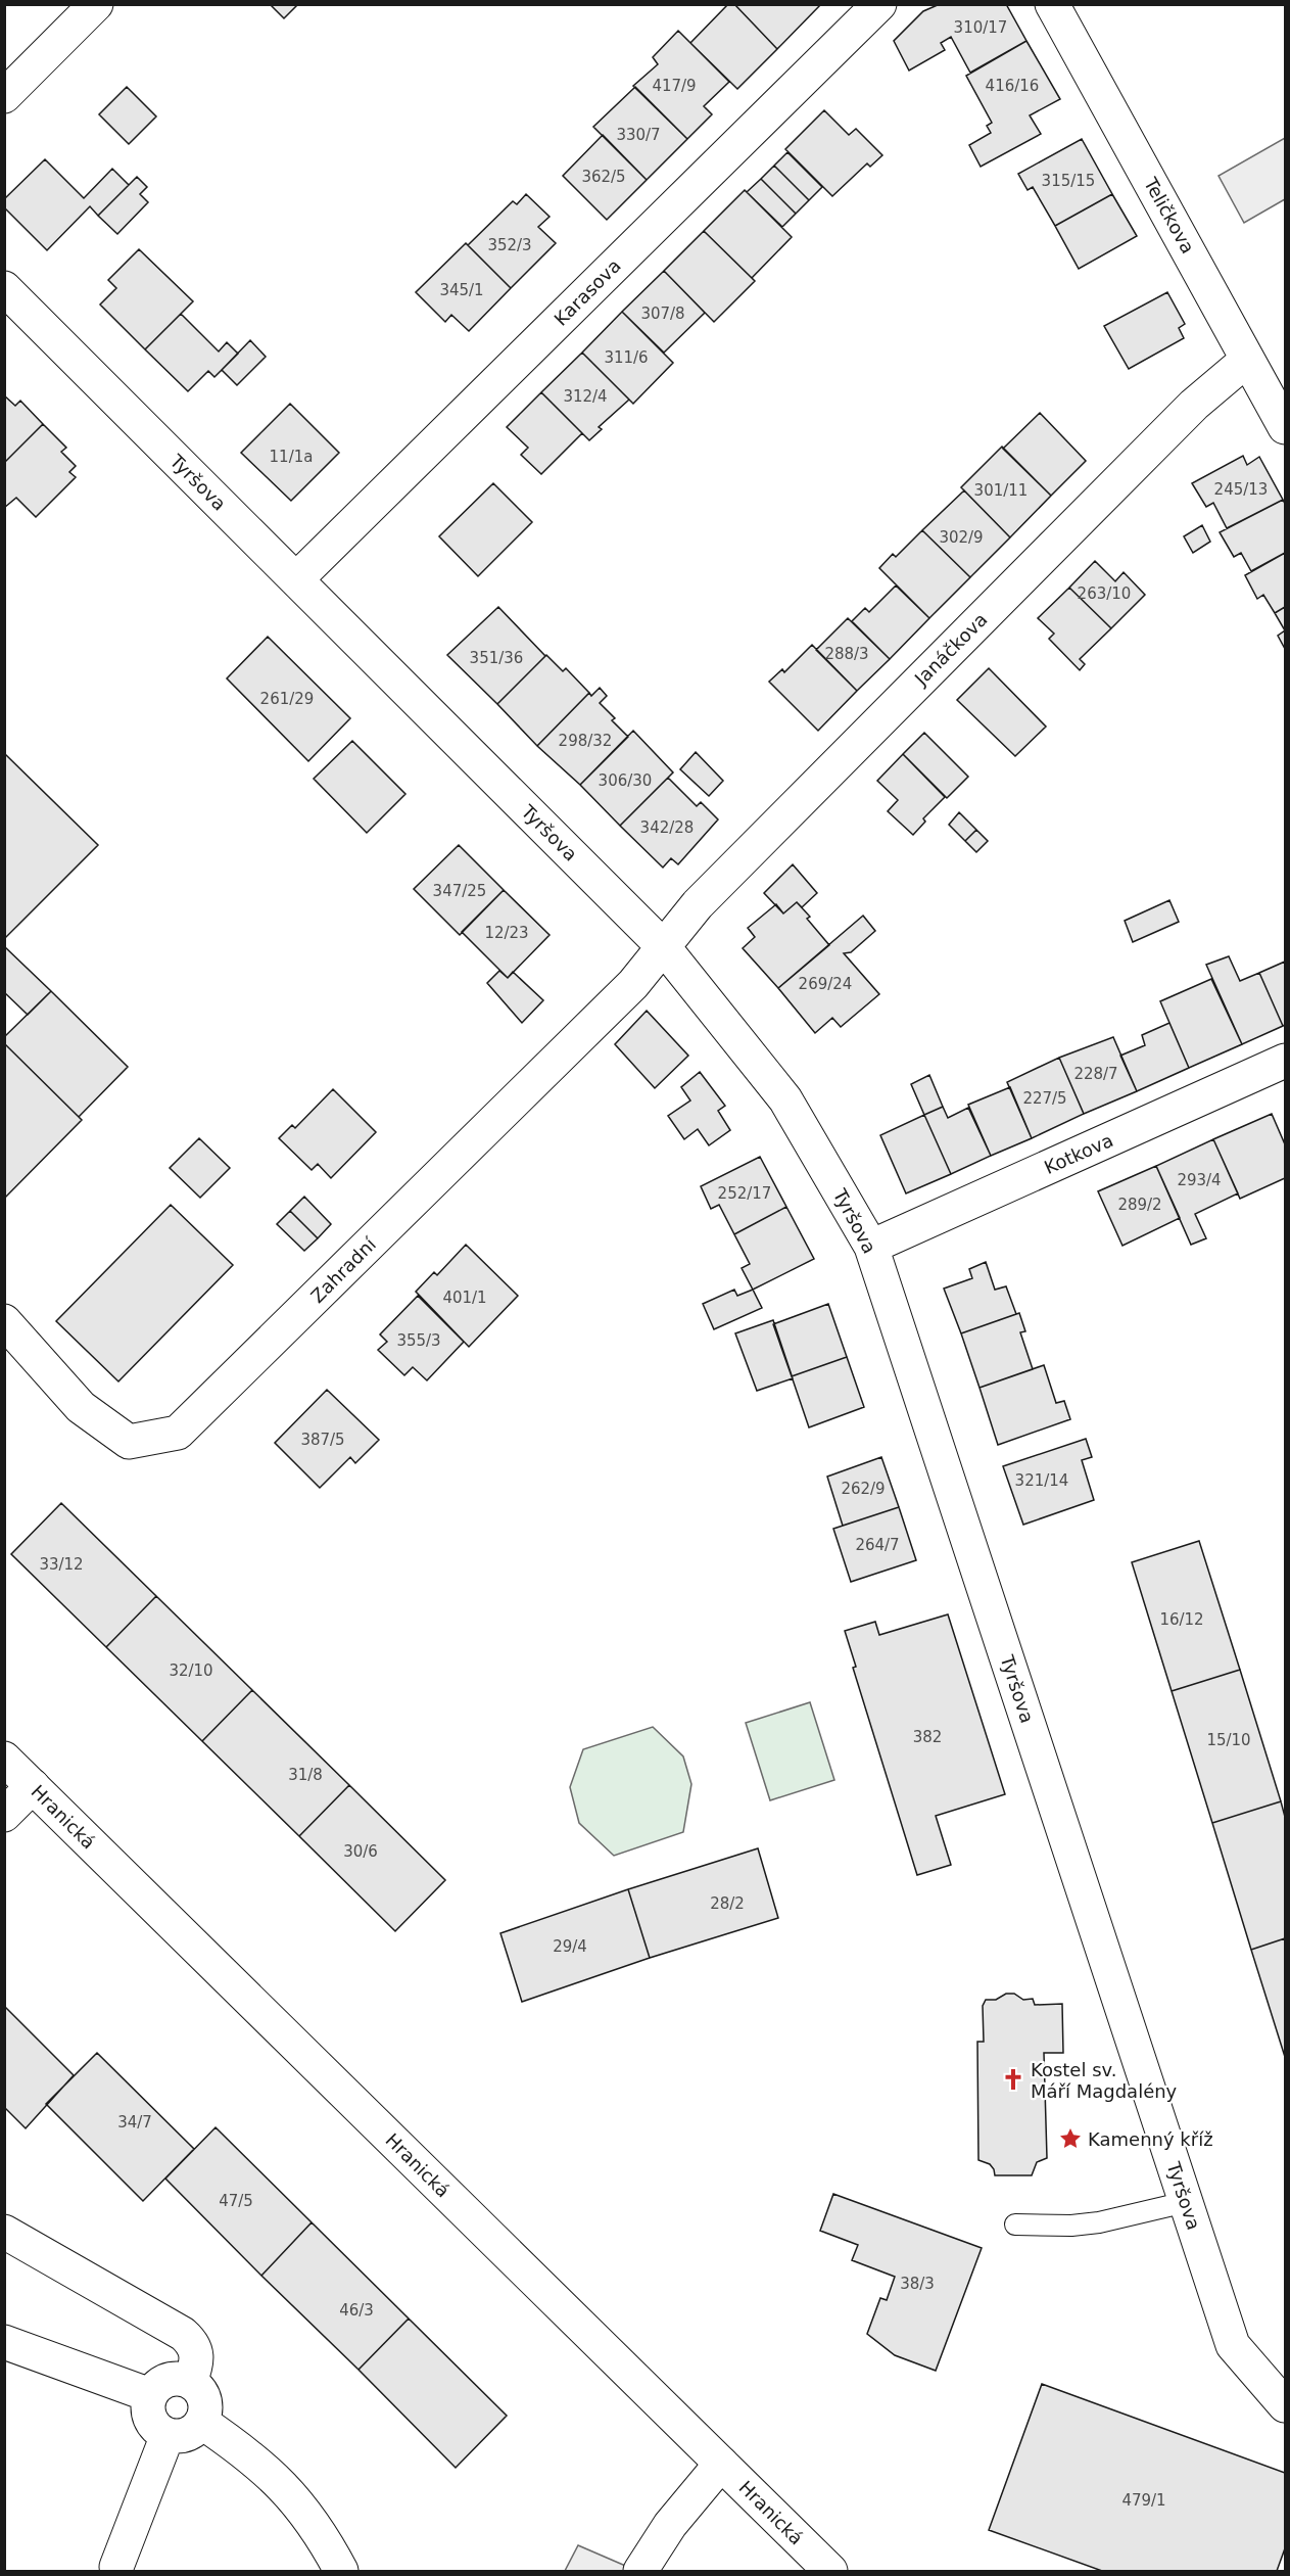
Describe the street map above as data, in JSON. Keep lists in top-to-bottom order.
{
  "streets": {
    "street": [
      "Teličkova",
      "Karasova",
      "Tyršova",
      "Janáčkova",
      "Kotkova",
      "Zahradní",
      "Hranická"
    ]
  },
  "crossings": [
    ["Teličkova", "Janáčkova"],
    ["Karasova", "Tyršova"],
    ["Tyršova", "Janáčkova"],
    ["Tyršova", "Kotkova"],
    ["Tyršova", "Zahradní"],
    ["Janáčkova", "Zahradní"]
  ],
  "places": {
    "church": ["Kostel sv. Máří Magdalény"],
    "place": ["Kamenný kříž"]
  },
  "house_numbers": [
    "310/17",
    "417/9",
    "416/16",
    "330/7",
    "362/5",
    "315/15",
    "352/3",
    "345/1",
    "307/8",
    "311/6",
    "312/4",
    "11/1a",
    "245/13",
    "301/11",
    "302/9",
    "263/10",
    "288/3",
    "351/36",
    "261/29",
    "298/32",
    "306/30",
    "342/28",
    "347/25",
    "12/23",
    "269/24",
    "228/7",
    "227/5",
    "293/4",
    "252/17",
    "289/2",
    "401/1",
    "355/3",
    "387/5",
    "321/14",
    "262/9",
    "264/7",
    "33/12",
    "16/12",
    "32/10",
    "382",
    "15/10",
    "31/8",
    "30/6",
    "28/2",
    "29/4",
    "34/7",
    "47/5",
    "38/3",
    "46/3",
    "479/1"
  ]
}
